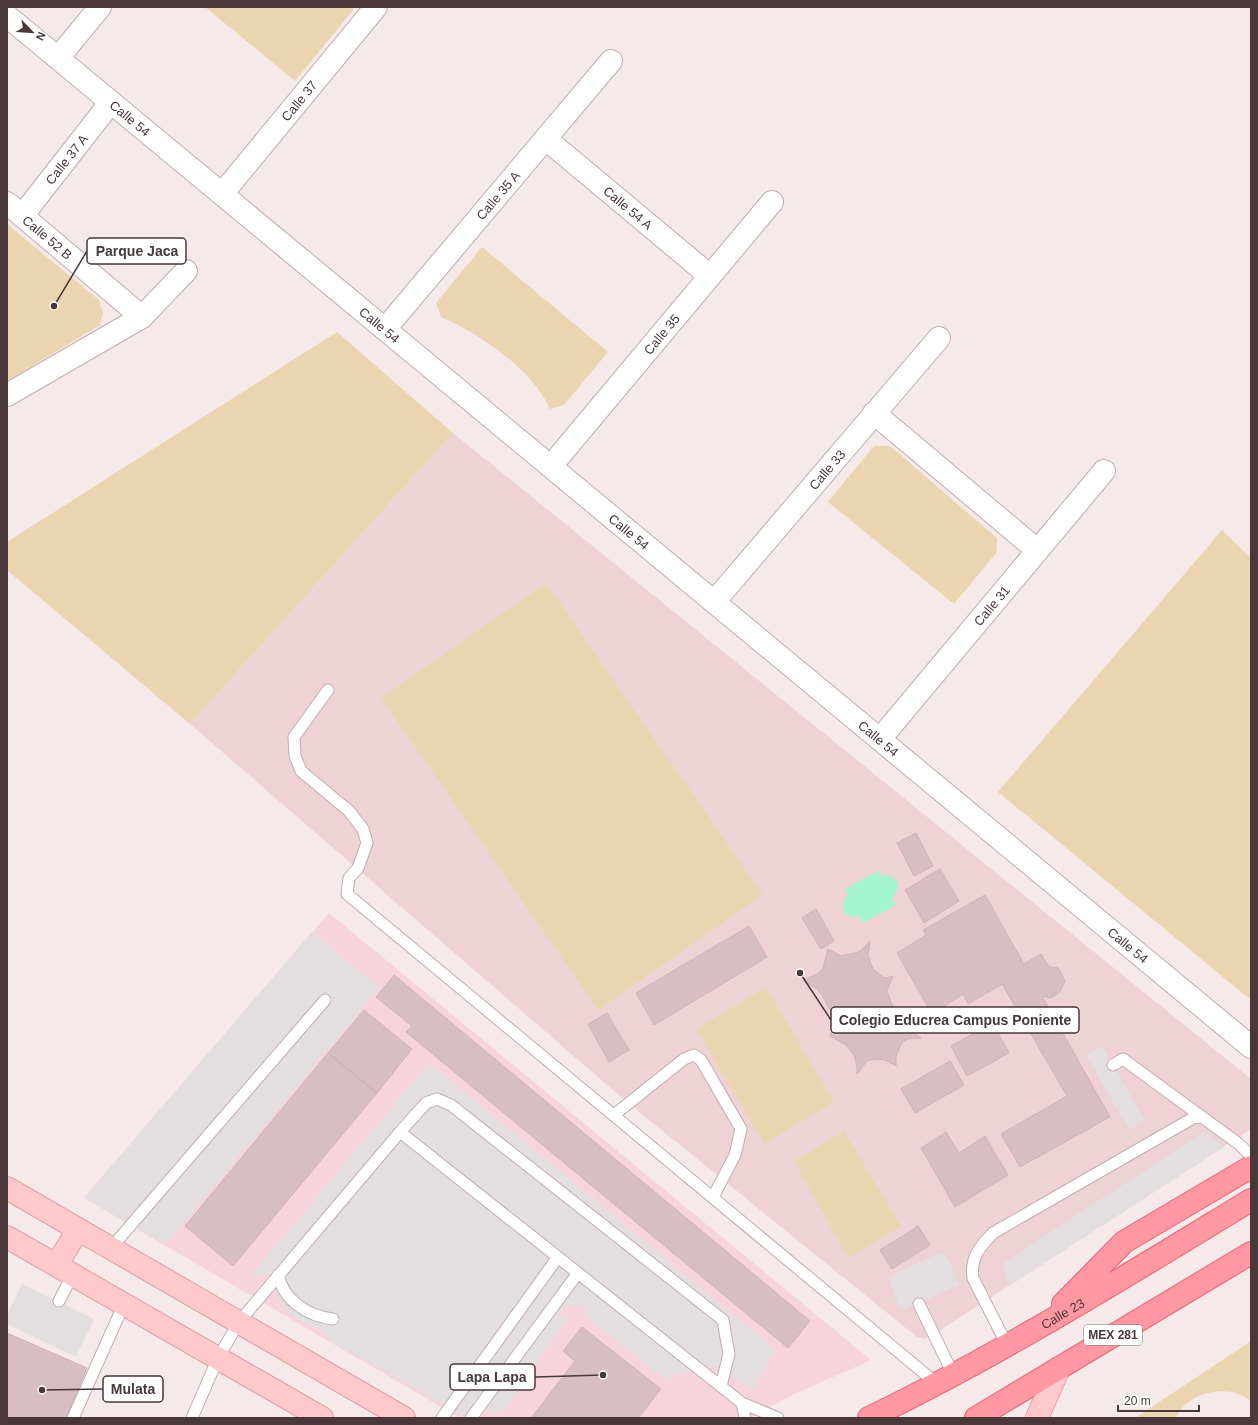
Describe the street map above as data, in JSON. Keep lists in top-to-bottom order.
{
  "streets": {
    "main road": ["Calle 23", "MEX 281"],
    "street": [
      "Calle 37",
      "Calle 54",
      "Calle 37 A",
      "Calle 35 A",
      "Calle 54 A",
      "Calle 52 B",
      "Calle 35",
      "Calle 33",
      "Calle 31"
    ]
  },
  "crossings": [
    ["Calle 37", "Calle 54"],
    ["Calle 54", "Calle 37 A"],
    ["Calle 54", "Calle 35 A"],
    ["Calle 54", "Calle 35"],
    ["Calle 54", "Calle 33"],
    ["Calle 54", "Calle 31"],
    ["Calle 37 A", "Calle 52 B"],
    ["Calle 35 A", "Calle 54 A"],
    ["Calle 54 A", "Calle 35"]
  ],
  "places": [
    "Parque Jaca",
    "Colegio Educrea Campus Poniente",
    "Lapa Lapa",
    "Mulata"
  ],
  "scale_bar": "20 m",
  "north": "bottom right"
}
